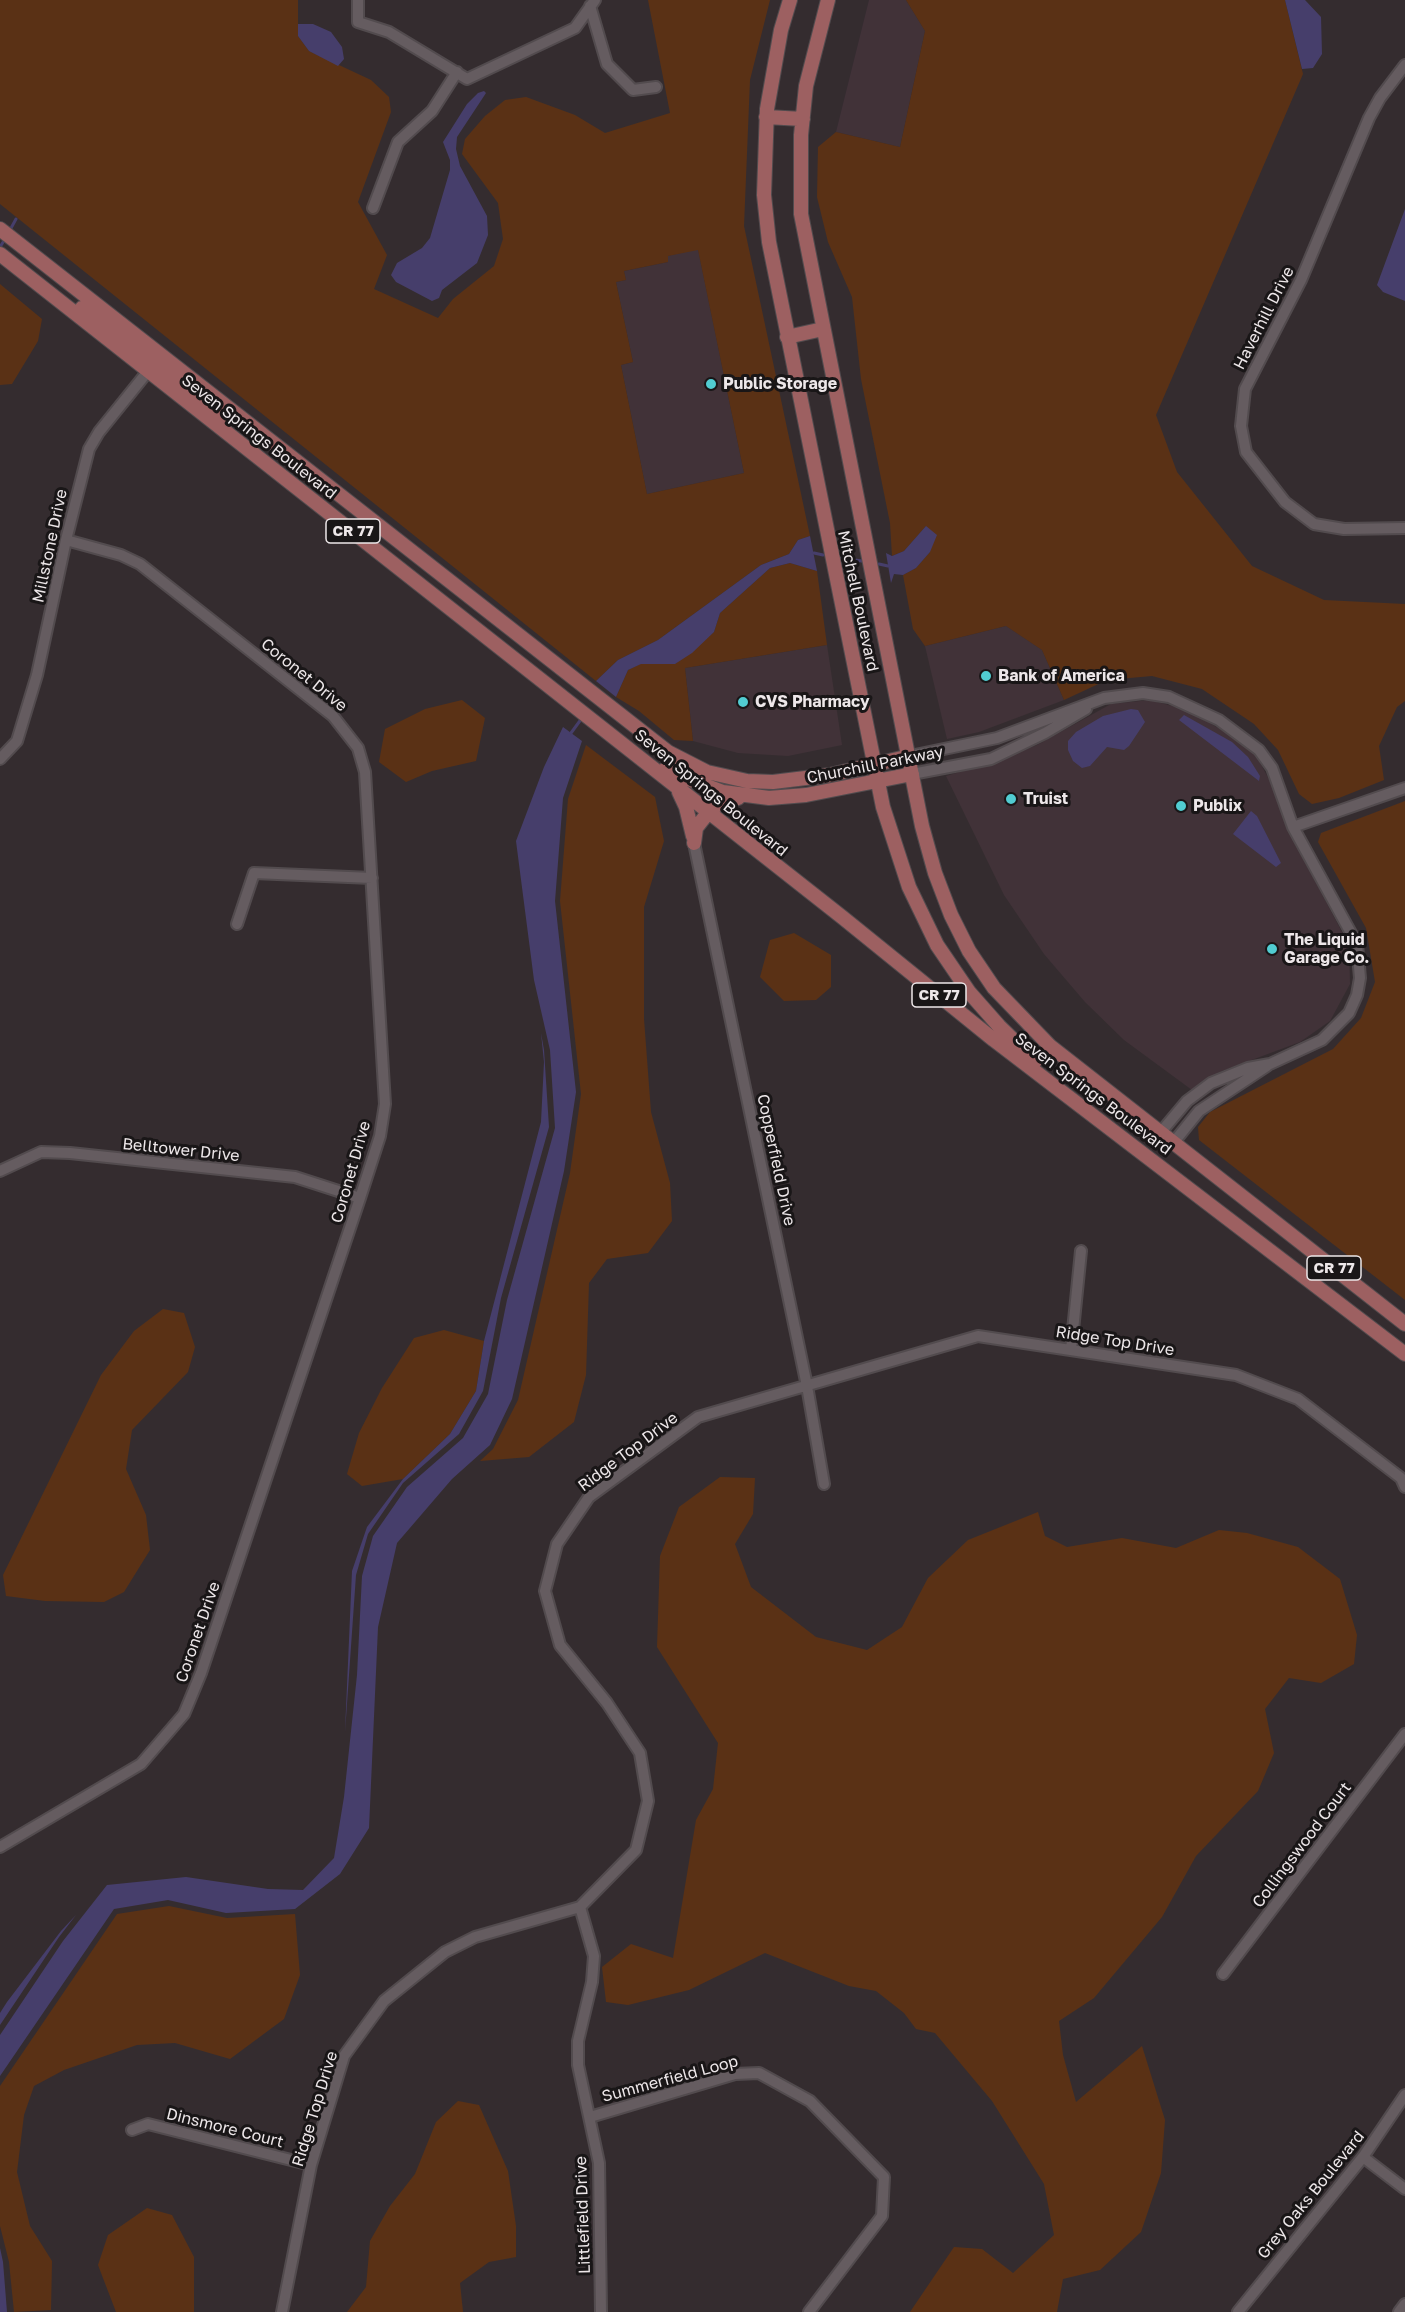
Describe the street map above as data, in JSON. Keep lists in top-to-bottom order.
{
  "streets": {
    "main road": [
      "Seven Springs Boulevard",
      "CR 77",
      "Mitchell Boulevard",
      "Churchill Parkway"
    ],
    "street": [
      "Haverhill Drive",
      "Millstone Drive",
      "Coronet Drive",
      "Belltower Drive",
      "Copperfield Drive",
      "Ridge Top Drive",
      "Collingswood Court",
      "Summerfield Loop",
      "Dinsmore Court",
      "Grey Oaks Boulevard",
      "Littlefield Drive"
    ]
  },
  "crossings": [
    ["Seven Springs Boulevard", "Millstone Drive"],
    ["Seven Springs Boulevard", "Mitchell Boulevard"],
    ["Seven Springs Boulevard", "Churchill Parkway"],
    ["Millstone Drive", "Coronet Drive"],
    ["Mitchell Boulevard", "Churchill Parkway"],
    ["Coronet Drive", "Belltower Drive"],
    ["Copperfield Drive", "Ridge Top Drive"],
    ["Ridge Top Drive", "Dinsmore Court"],
    ["Ridge Top Drive", "Littlefield Drive"],
    ["Summerfield Loop", "Littlefield Drive"]
  ],
  "places": [
    "Public Storage",
    "Bank of America",
    "CVS Pharmacy",
    "Truist",
    "Publix",
    "The Liquid Garage Co."
  ]
}
